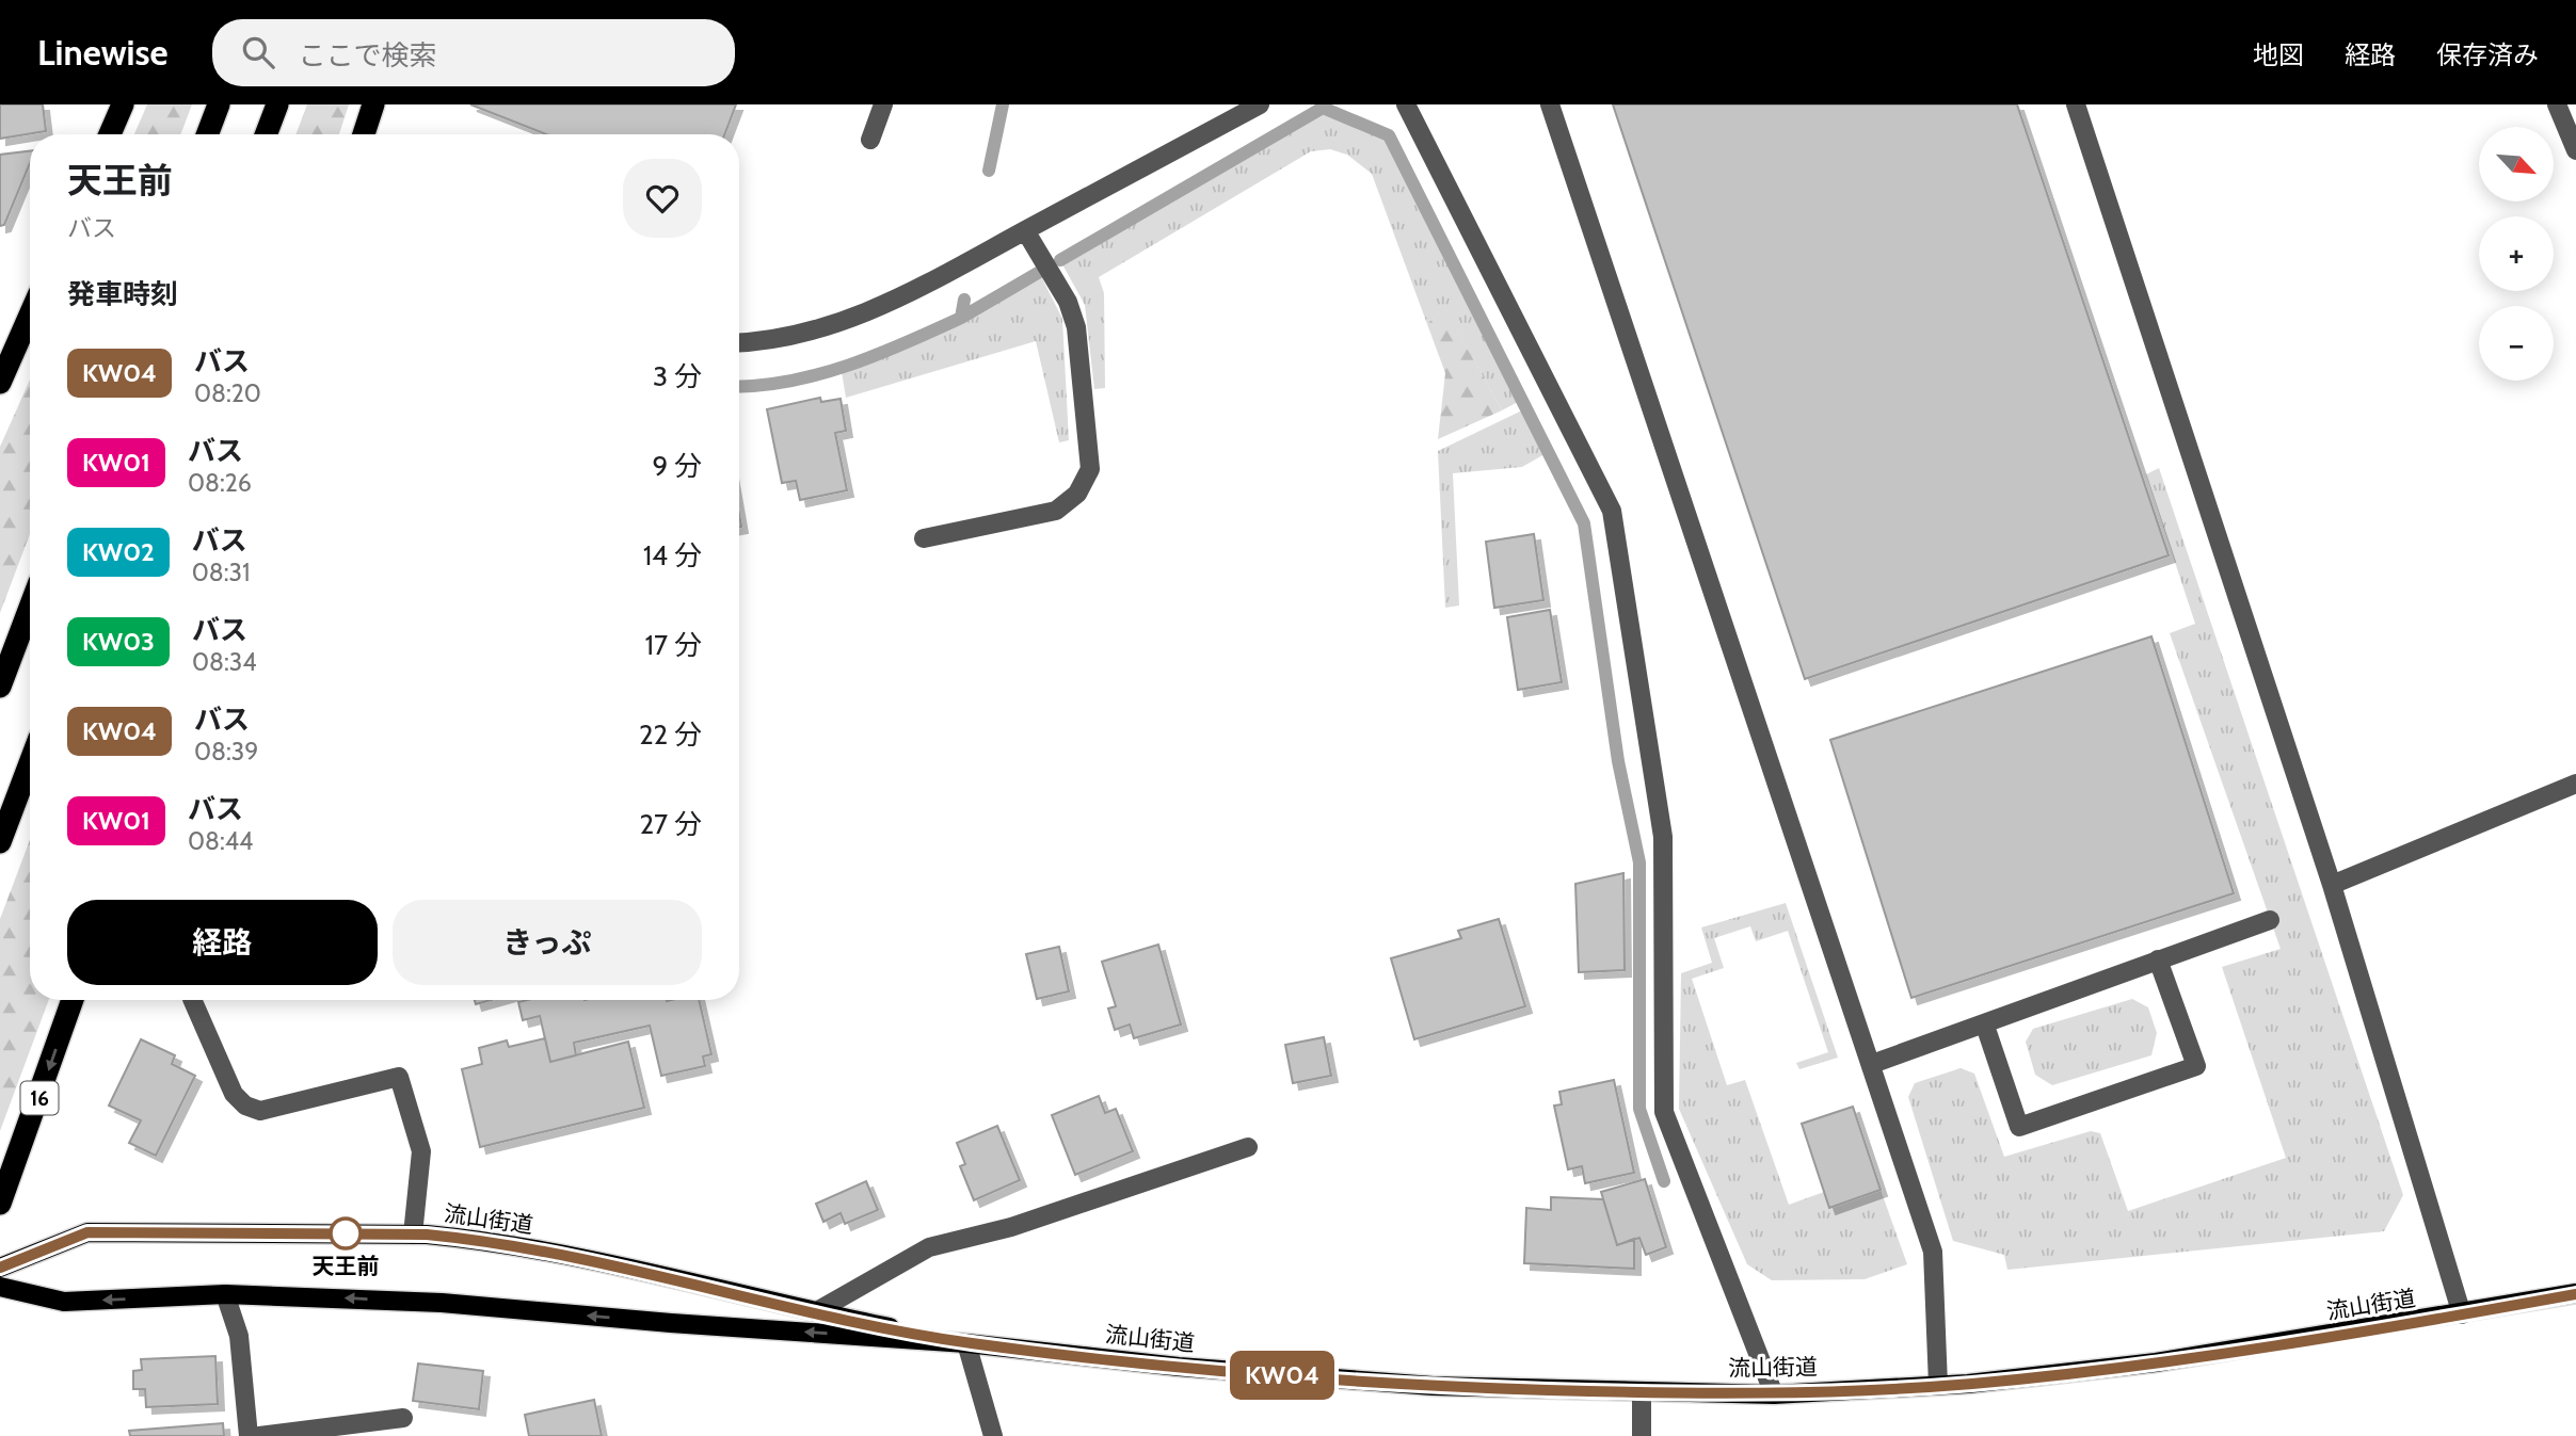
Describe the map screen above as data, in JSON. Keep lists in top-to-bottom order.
{
  "streets": {
    "highway": ["16"],
    "main road": ["流山街道"]
  },
  "places": ["天王前"],
  "lines": ["bus line KW04"],
  "north": "bottom right",
  "page": {
    "header": "Linewise",
    "search": "ここで検索",
    "nav": ["地図", "経路", "保存済み"],
    "on_map": "KW04",
    "map_buttons": ["+", "−"],
    "heading": [
      ["天王前", "バス"],
      "発車時刻"
    ],
    "list": [
      {
        "mark": "KW04",
        "name": "バス",
        "note": "08:20",
        "value": "3 分"
      },
      {
        "mark": "KW01",
        "name": "バス",
        "note": "08:26",
        "value": "9 分"
      },
      {
        "mark": "KW02",
        "name": "バス",
        "note": "08:31",
        "value": "14 分"
      },
      {
        "mark": "KW03",
        "name": "バス",
        "note": "08:34",
        "value": "17 分"
      },
      {
        "mark": "KW04",
        "name": "バス",
        "note": "08:39",
        "value": "22 分"
      },
      {
        "mark": "KW01",
        "name": "バス",
        "note": "08:44",
        "value": "27 分"
      }
    ],
    "buttons": ["経路", "きっぷ"]
  }
}
